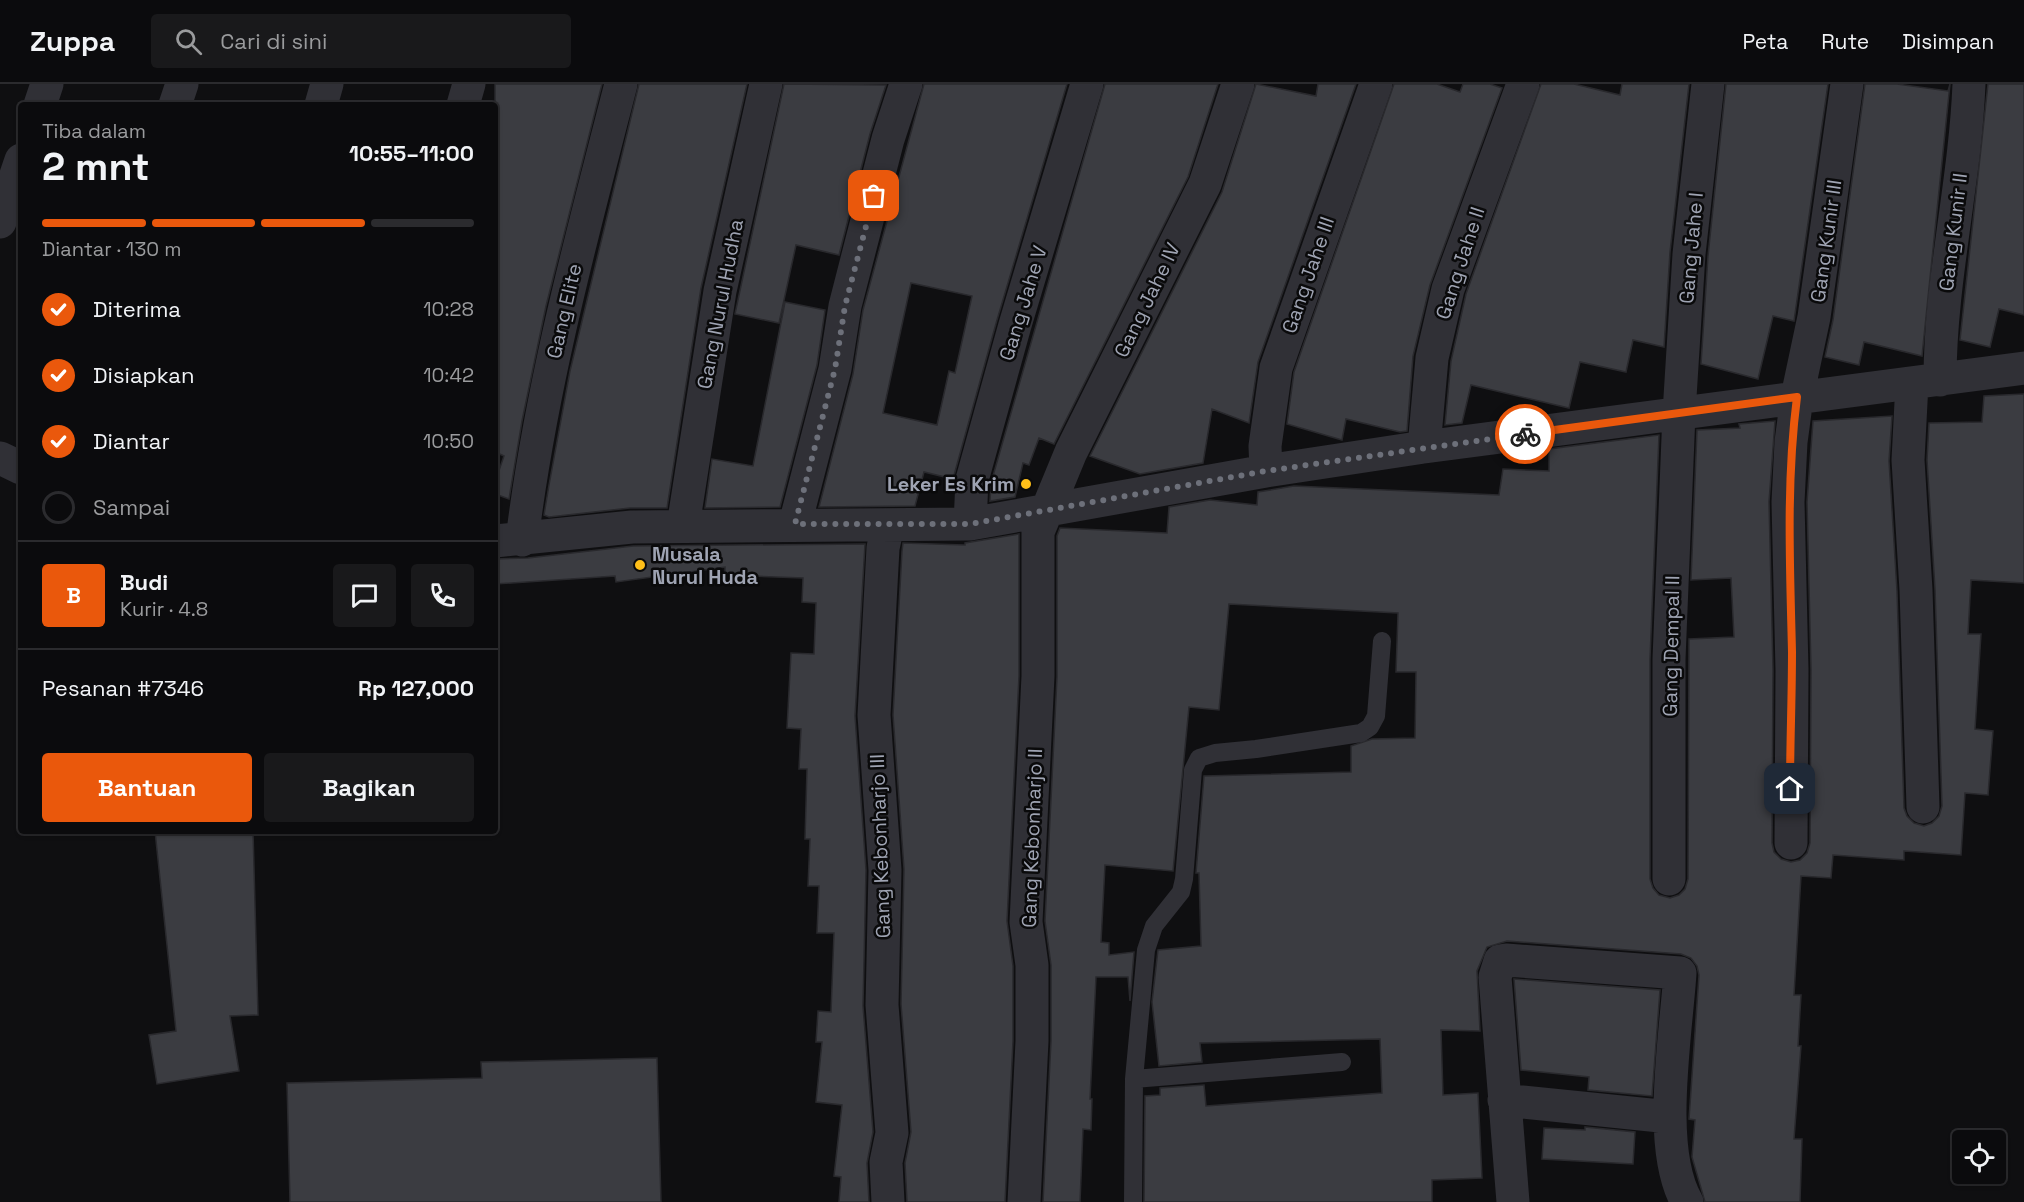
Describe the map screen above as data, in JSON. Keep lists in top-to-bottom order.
{
  "streets": {
    "street": [
      "Gang Kunir II",
      "Gang Kunir III",
      "Gang Jahe I",
      "Gang Jahe II",
      "Gang Jahe III",
      "Gang Jahe IV",
      "Gang Jahe V",
      "Gang Nurul Hudha",
      "Gang Elite",
      "Gang Dempal II",
      "Gang Kebonharjo II",
      "Gang Kebonharjo III"
    ]
  },
  "crossings": [
    ["Gang Jahe I", "Gang Dempal II"],
    ["Gang Jahe IV", "Gang Kebonharjo II"]
  ],
  "places": ["Leker Es Krim", "Musala Nurul Huda"],
  "page": {
    "header": "Zuppa",
    "search": "Cari di sini",
    "nav": ["Peta", "Rute", "Disimpan"],
    "heading": ["2 mnt", "Tiba dalam", "10:55–11:00"],
    "panel": [
      "Budi",
      "Kurir · 4.8",
      "Pesanan #7346",
      "Rp 127,000"
    ],
    "bar": "Diantar · 130 m",
    "list": [
      ["Diterima", "10:28"],
      ["Disiapkan", "10:42"],
      ["Diantar", "10:50"],
      "Sampai"
    ],
    "round": "B",
    "buttons": ["Bantuan", "Bagikan"]
  }
}
